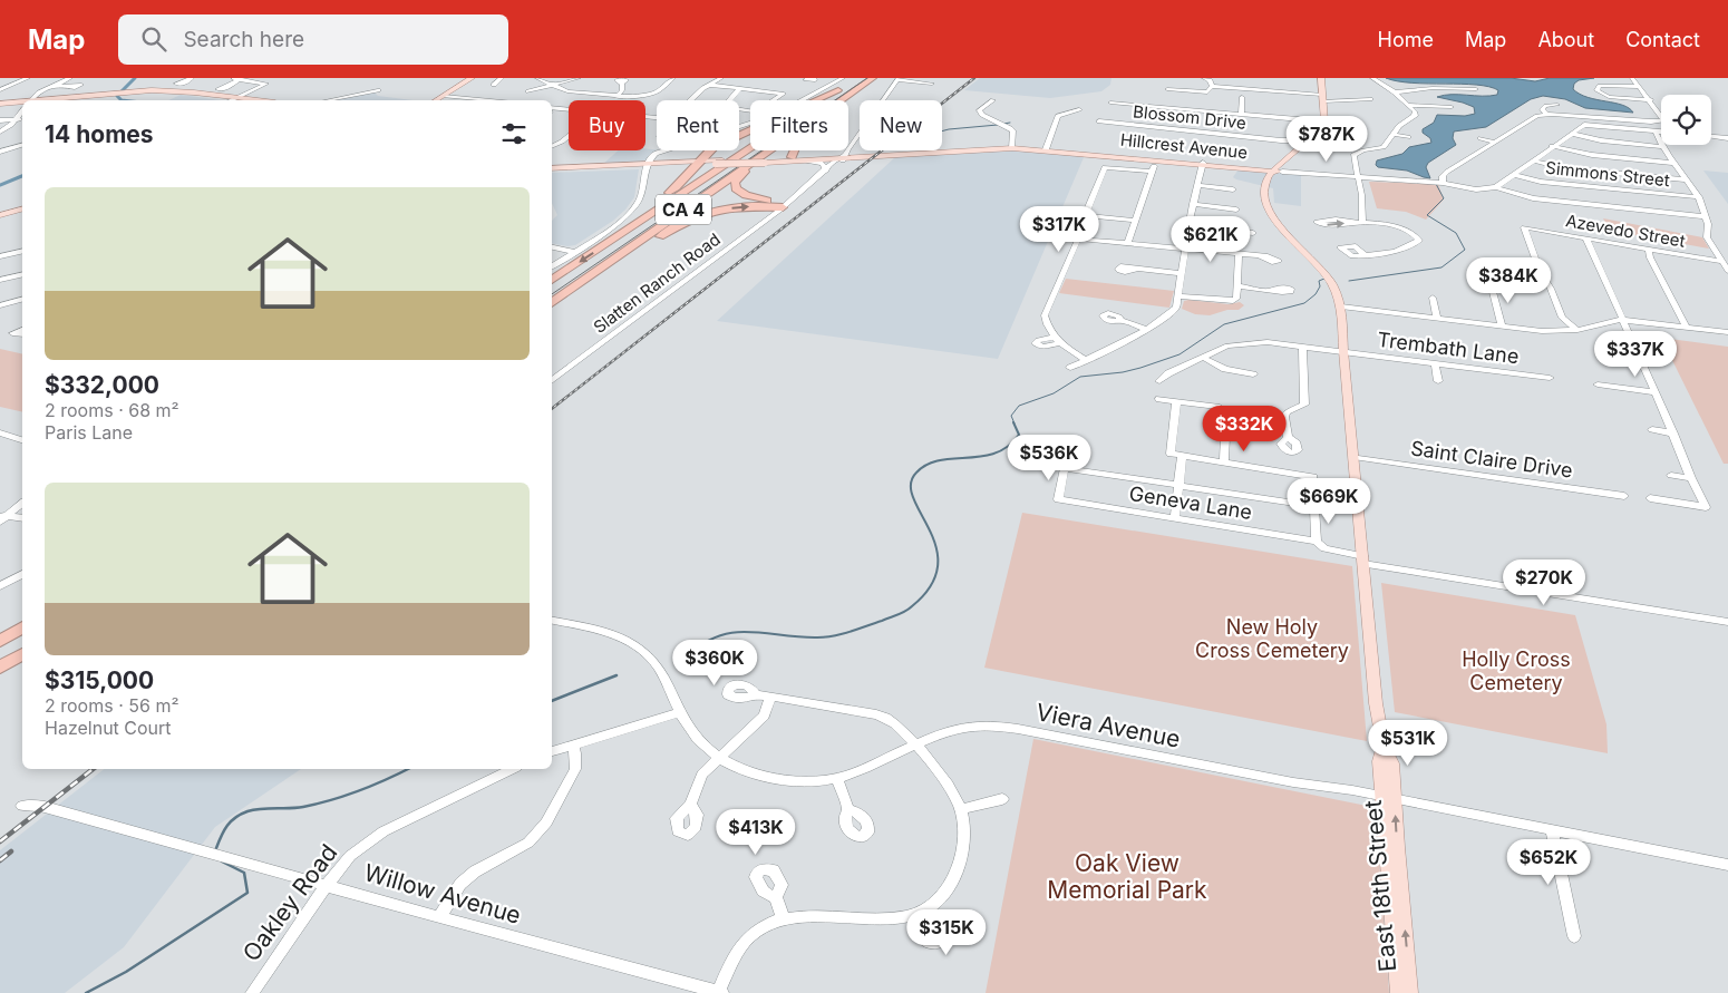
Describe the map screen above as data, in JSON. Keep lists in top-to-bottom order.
{
  "streets": {
    "highway": ["CA 4"],
    "main road": ["Hillcrest Avenue", "East 18th Street"],
    "street": [
      "Blossom Drive",
      "Simmons Street",
      "Azevedo Street",
      "Slatten Ranch Road",
      "Trembath Lane",
      "Saint Claire Drive",
      "Geneva Lane",
      "Viera Avenue",
      "Willow Avenue",
      "Oakley Road"
    ]
  },
  "crossings": [
    ["Blossom Drive", "East 18th Street"],
    ["Hillcrest Avenue", "Slatten Ranch Road"],
    ["Hillcrest Avenue", "East 18th Street"],
    ["Trembath Lane", "East 18th Street"],
    ["Saint Claire Drive", "East 18th Street"],
    ["Geneva Lane", "East 18th Street"],
    ["Viera Avenue", "East 18th Street"],
    ["Willow Avenue", "Oakley Road"]
  ],
  "parks": ["New Holy Cross Cemetery", "Holly Cross Cemetery", "Oak View Memorial Park"],
  "page": {
    "header": "Map",
    "search": "Search here",
    "nav": [
      "Home",
      "Map",
      "About",
      "Contact"
    ],
    "chip": [
      "Buy",
      "Rent",
      "Filters",
      "New"
    ],
    "heading": "14 homes",
    "price": [
      "$787K",
      "$317K",
      "$621K",
      "$384K",
      "$337K",
      "$332K",
      "$536K",
      "$669K",
      "$270K",
      "$360K",
      "$531K",
      "$413K",
      "$652K",
      "$315K"
    ],
    "list": [
      {
        "name": "$332,000",
        "note": "2 rooms · 68 m² · Paris Lane"
      },
      {
        "name": "$315,000",
        "note": "2 rooms · 56 m² · Hazelnut Court"
      }
    ]
  }
}
